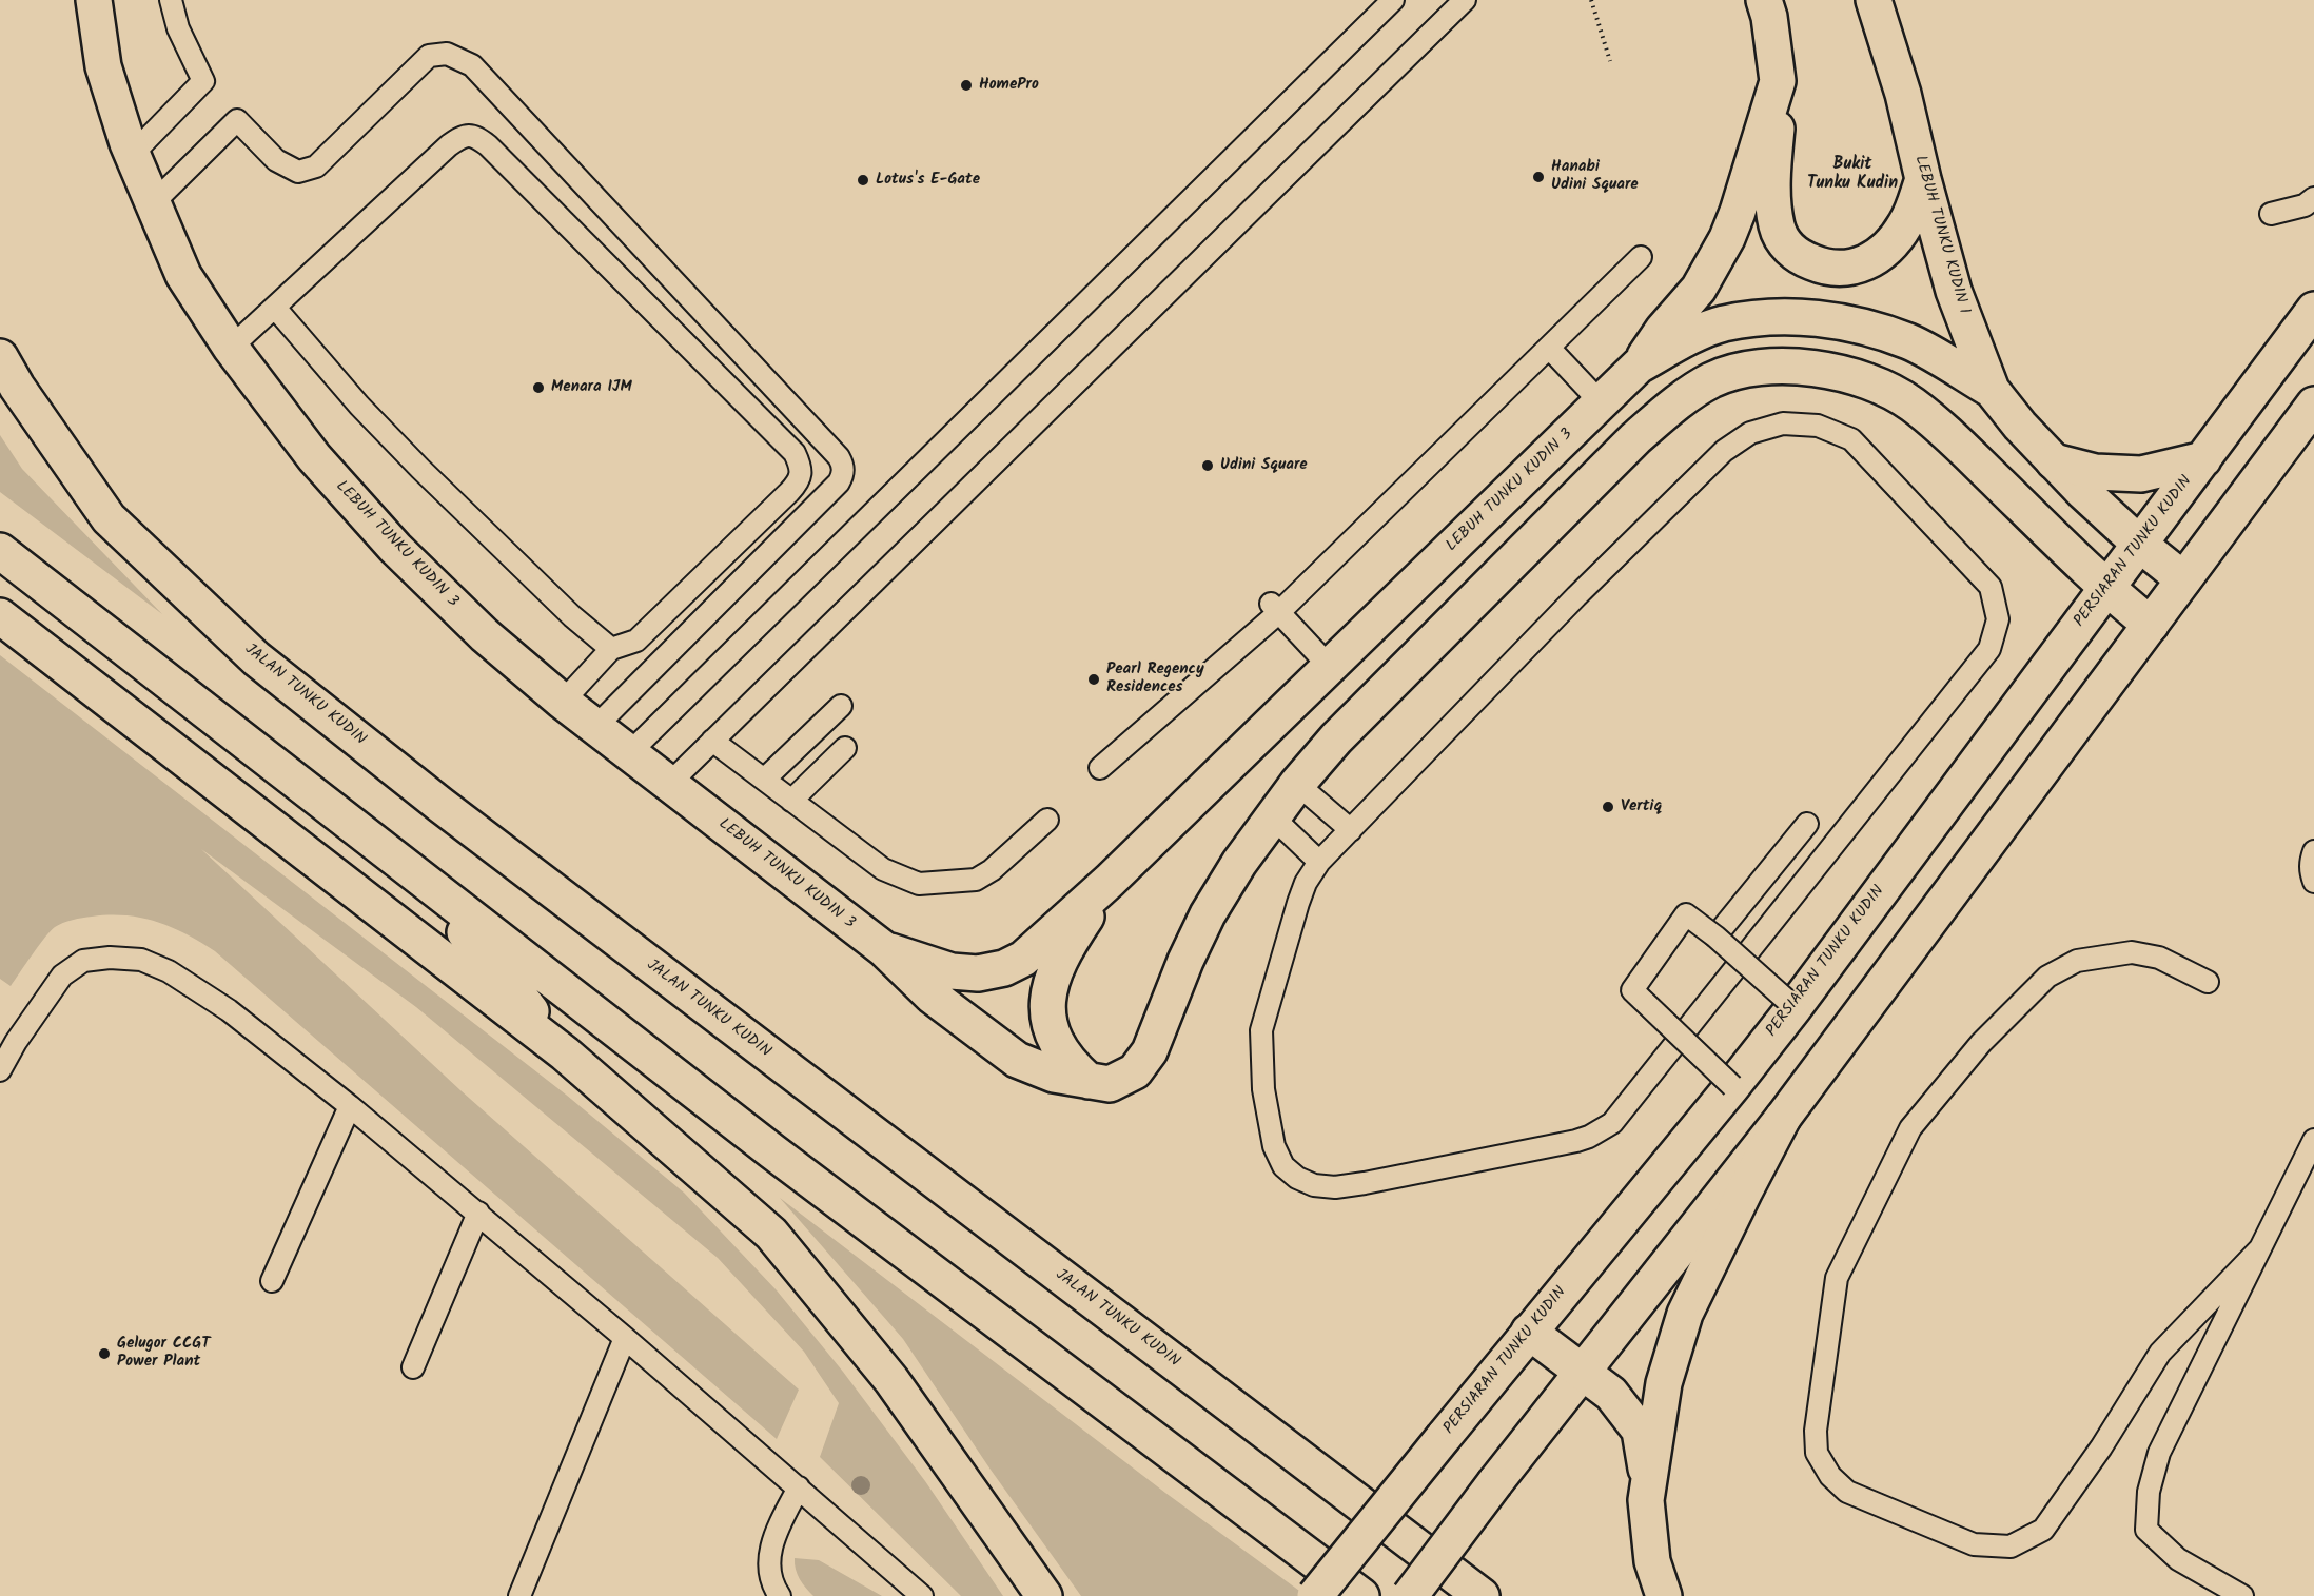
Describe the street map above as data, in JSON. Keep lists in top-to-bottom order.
{
  "streets": {
    "main road": [
      "LEBUH TUNKU KUDIN 1",
      "LEBUH TUNKU KUDIN 3",
      "PERSIARAN TUNKU KUDIN",
      "JALAN TUNKU KUDIN"
    ]
  },
  "crossings": [
    ["LEBUH TUNKU KUDIN 1", "LEBUH TUNKU KUDIN 3"],
    ["LEBUH TUNKU KUDIN 1", "PERSIARAN TUNKU KUDIN"],
    ["LEBUH TUNKU KUDIN 3", "PERSIARAN TUNKU KUDIN"]
  ],
  "districts": ["Bukit Tunku Kudin"],
  "places": [
    "HomePro",
    "Hanabi Udini Square",
    "Lotus's E-Gate",
    "Menara IJM",
    "Udini Square",
    "Pearl Regency Residences",
    "Vertiq",
    "Gelugor CCGT Power Plant"
  ]
}
